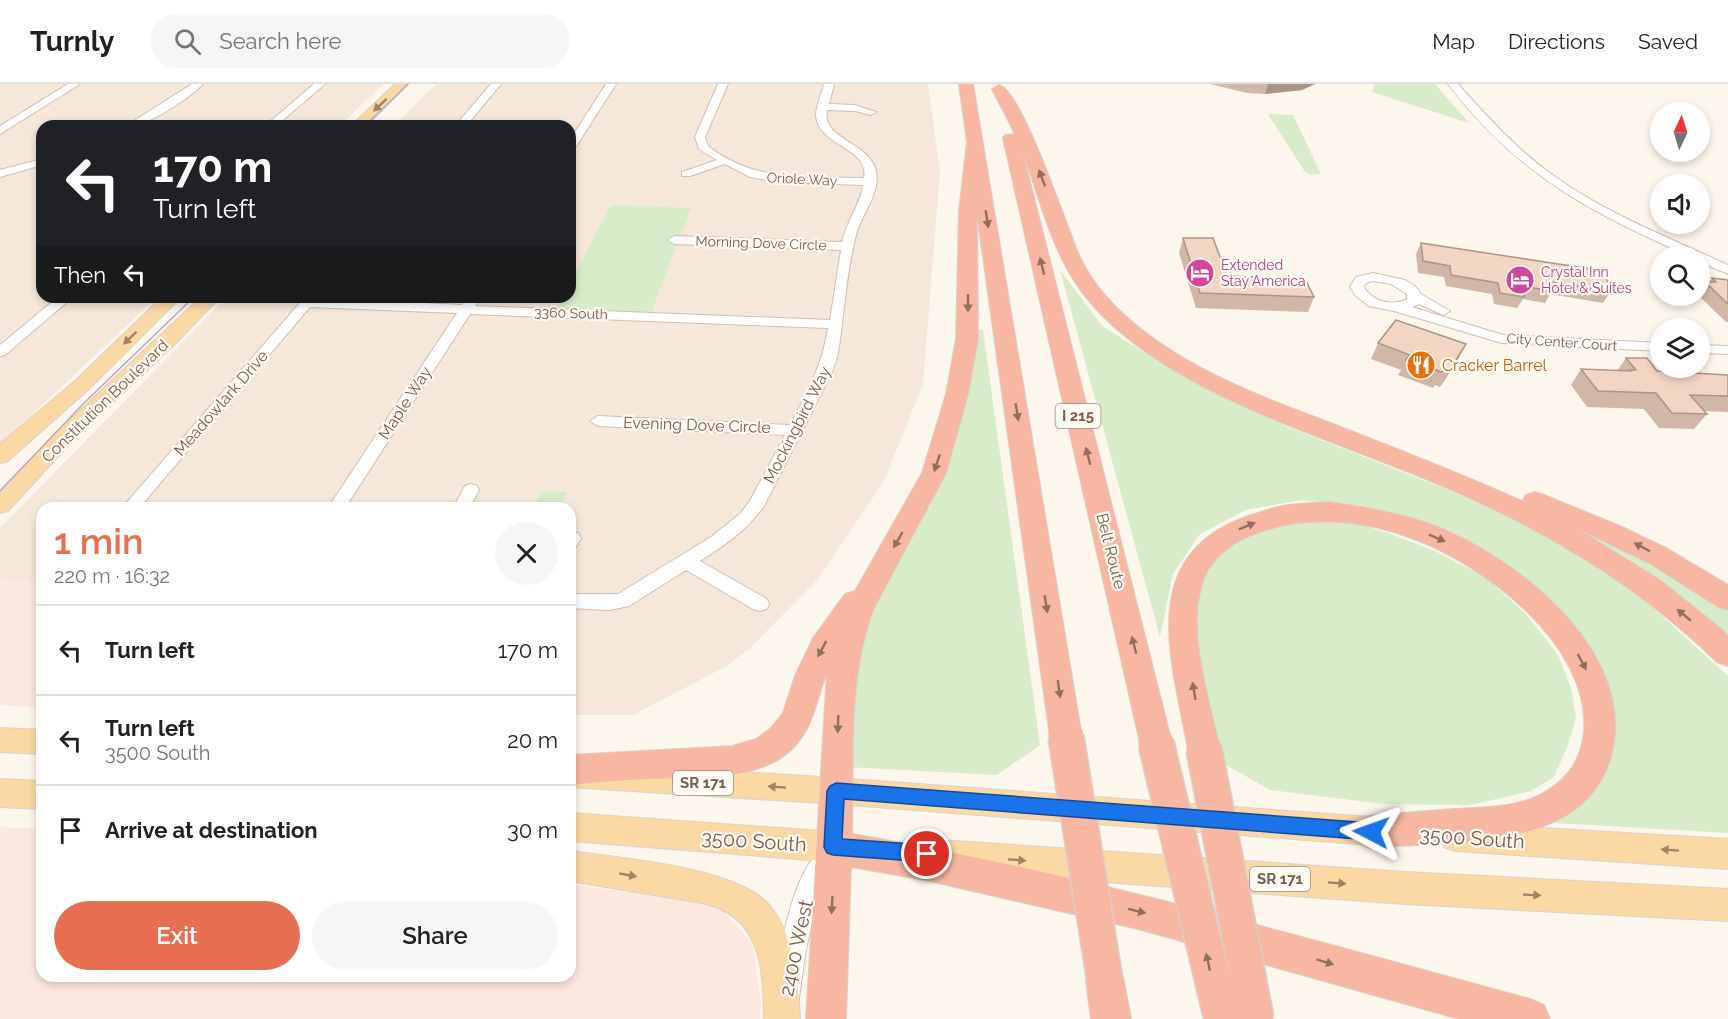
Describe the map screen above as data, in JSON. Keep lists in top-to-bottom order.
{
  "streets": {
    "highway": ["I 215", "Belt Route"],
    "main road": ["Constitution Boulevard", "SR 171", "3500 South"],
    "street": [
      "Oriole Way",
      "Morning Dove Circle",
      "3360 South",
      "City Center Court",
      "Meadowlark Drive",
      "Maple Way",
      "Evening Dove Circle",
      "Mockingbird Way",
      "2400 West"
    ]
  },
  "crossings": [
    ["Oriole Way", "Mockingbird Way"],
    ["Morning Dove Circle", "Mockingbird Way"],
    ["3360 South", "Maple Way"],
    ["3360 South", "Mockingbird Way"],
    ["Evening Dove Circle", "Mockingbird Way"],
    ["3500 South", "2400 West"]
  ],
  "places": {
    "hotel": ["Extended Stay America", "Crystal Inn Hotel & Suites"],
    "restaurant": ["Cracker Barrel"]
  },
  "north": "top",
  "page": {
    "header": "Turnly",
    "search": "Search here",
    "nav": ["Map", "Directions", "Saved"],
    "turn": ["170 m", "Turn left"],
    "then": "Then",
    "heading": ["1 min", "220 m · 16:32"],
    "list": [
      {
        "name": "Turn left",
        "value": "170 m"
      },
      {
        "name": "Turn left",
        "note": "3500 South",
        "value": "20 m"
      },
      {
        "name": "Arrive at destination",
        "value": "30 m"
      }
    ],
    "buttons": ["Exit", "Share"]
  }
}
